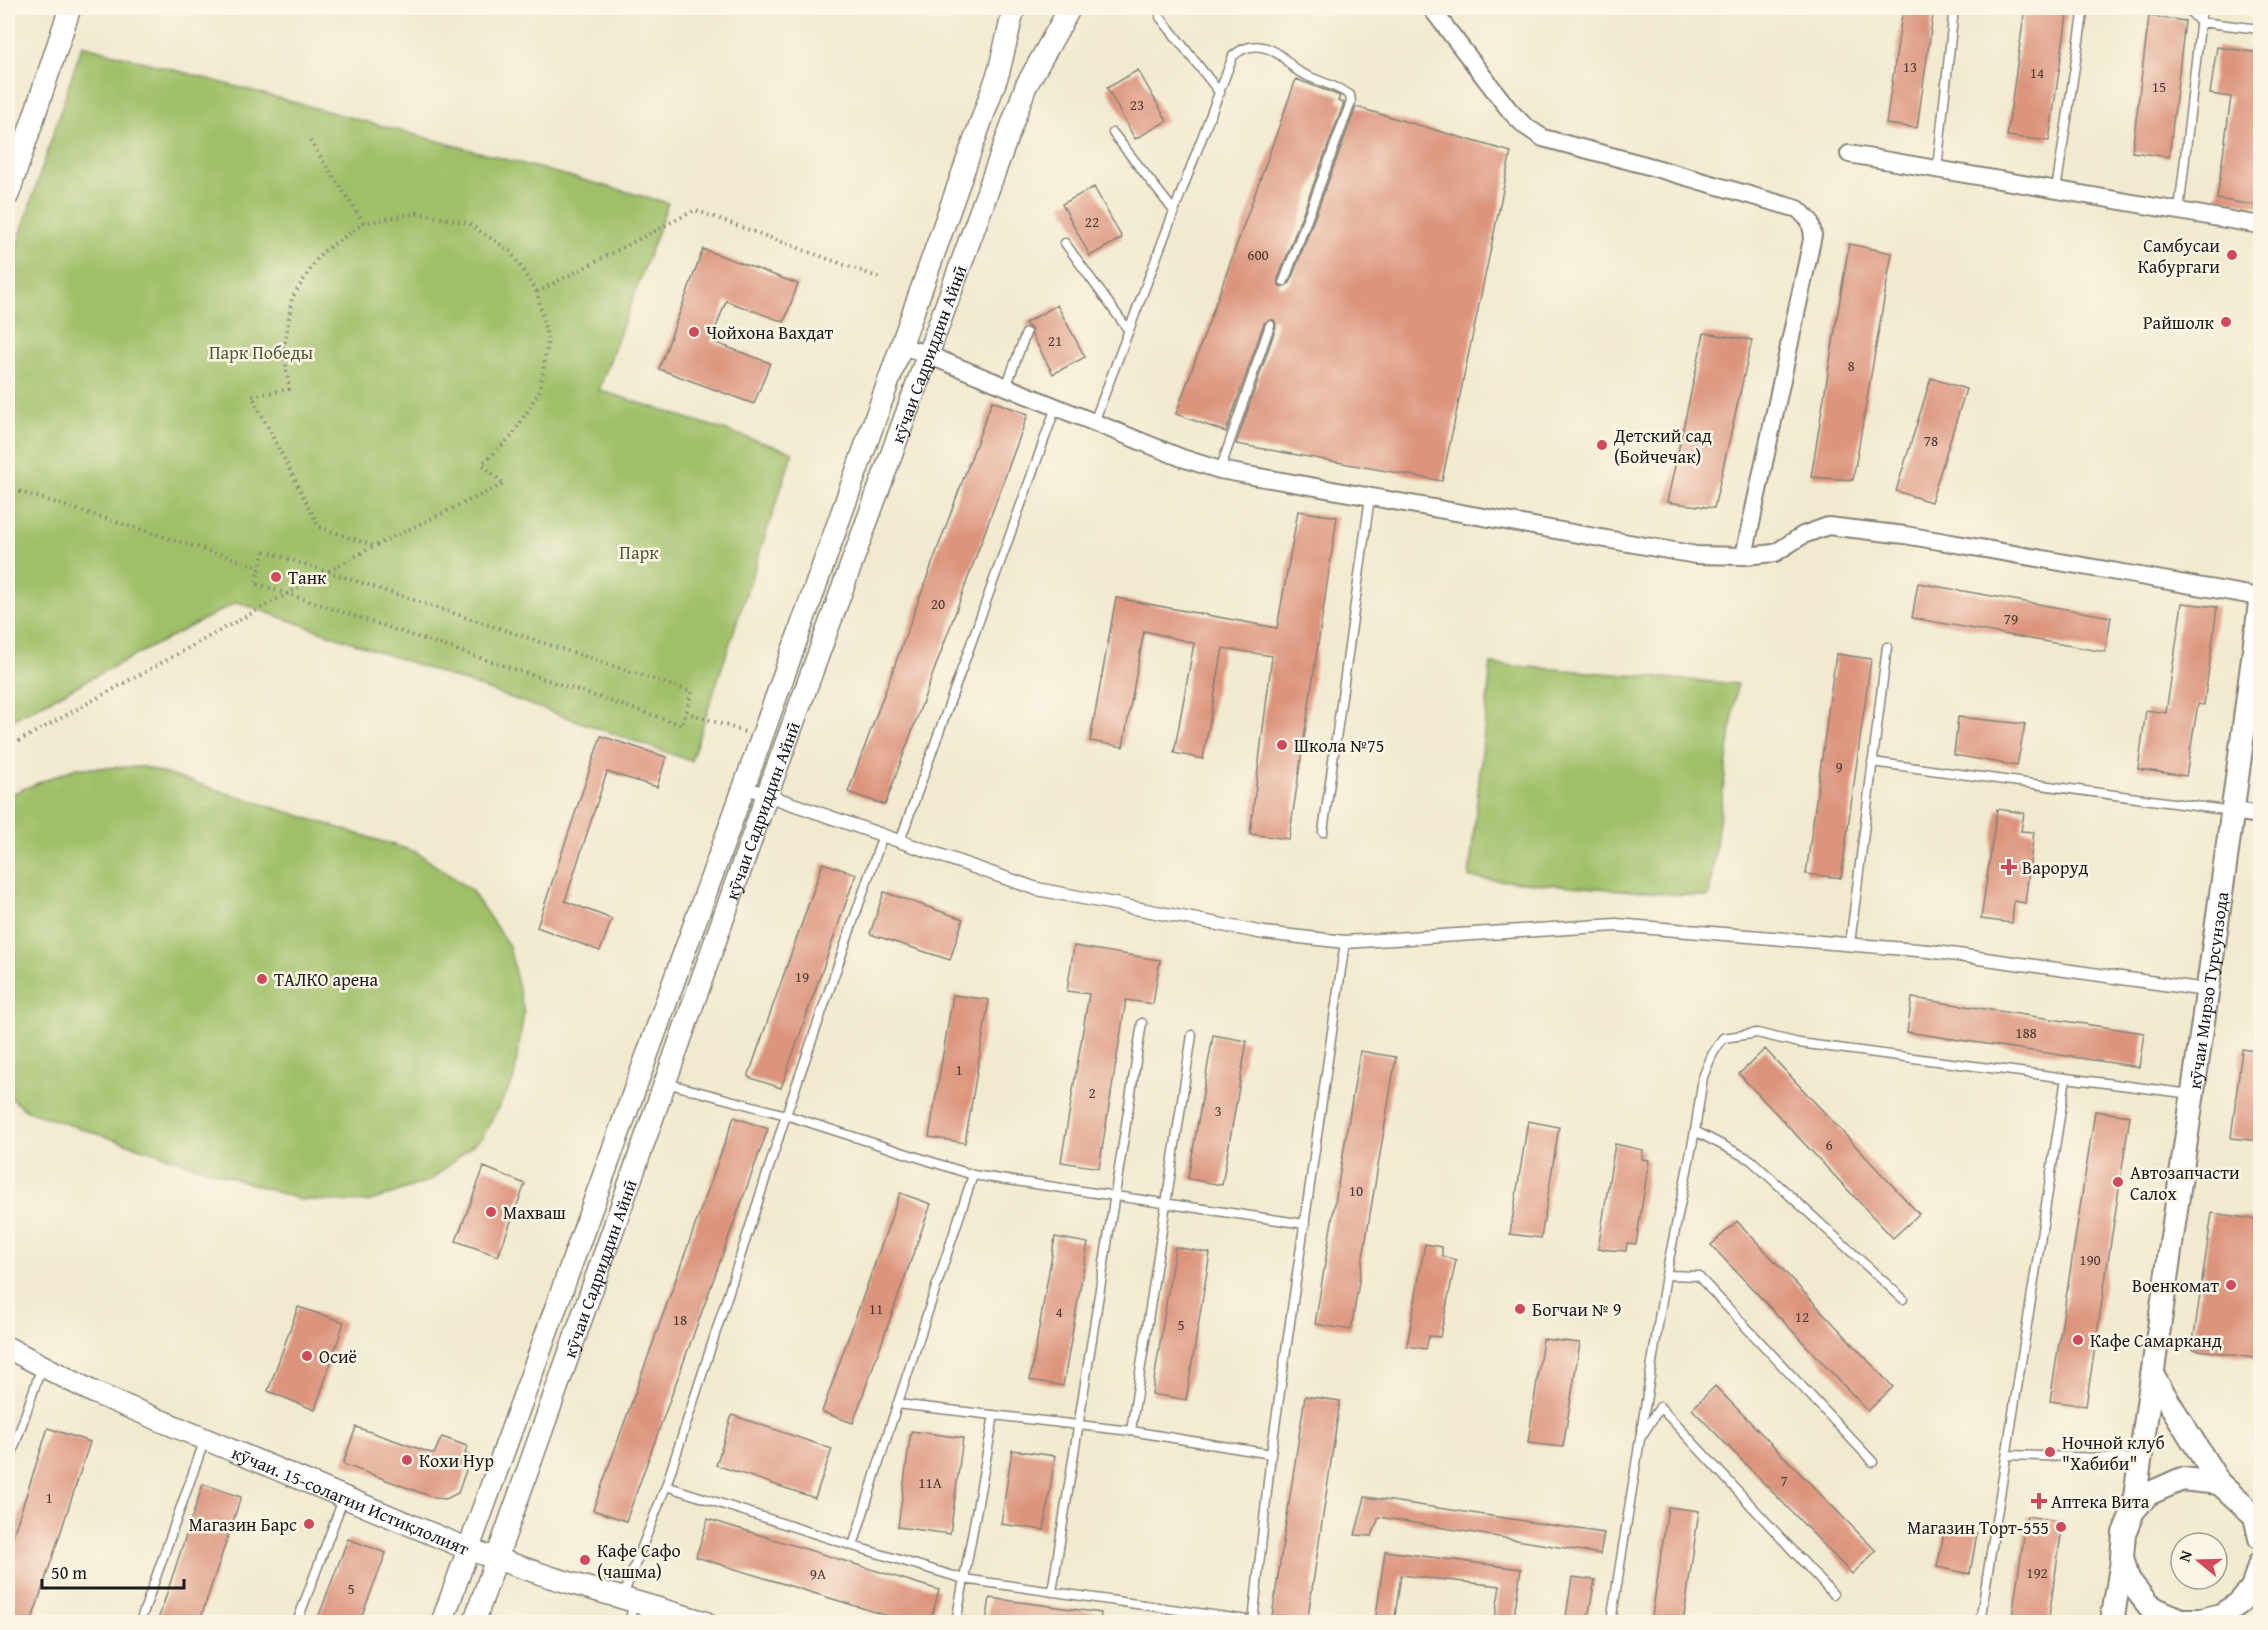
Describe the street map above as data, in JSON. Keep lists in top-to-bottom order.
{
  "streets": {
    "main road": ["кӯчаи Мирзо Турсунзода"],
    "street": ["кӯчаи Садриддин Айнӣ", "кӯчаи. 15-солагии Истиқлолият"]
  },
  "crossings": [
    ["кӯчаи Садриддин Айнӣ", "кӯчаи. 15-солагии Истиқлолият"]
  ],
  "parks": ["Парк Победы", "Парк"],
  "places": {
    "other": [
      "Самбусаи Кабургаги",
      "Райшолк",
      "Чойхона Вахдат",
      "Детский сад (Бойчечак)",
      "Танк",
      "Школа №75",
      "ТАЛКО арена",
      "Автозапчасти Салох",
      "Махваш",
      "Военкомат",
      "Богчаи № 9",
      "Кафе Самарканд",
      "Осиё",
      "Ночной клуб \"Хабиби\"",
      "Кохи Нур",
      "Магазин Барс",
      "Магазин Торт-555",
      "Кафе Сафо (чашма)"
    ],
    "health": ["Вароруд", "Аптека Вита"]
  },
  "house_numbers": [
    "13",
    "14",
    "15",
    "23",
    "22",
    "600",
    "21",
    "8",
    "78",
    "20",
    "79",
    "9",
    "19",
    "188",
    "1",
    "2",
    "3",
    "6",
    "10",
    "190",
    "11",
    "4",
    "12",
    "18",
    "5",
    "7",
    "11А",
    "1",
    "192",
    "9А",
    "5"
  ],
  "scale_bar": "50 m",
  "north": "left"
}
